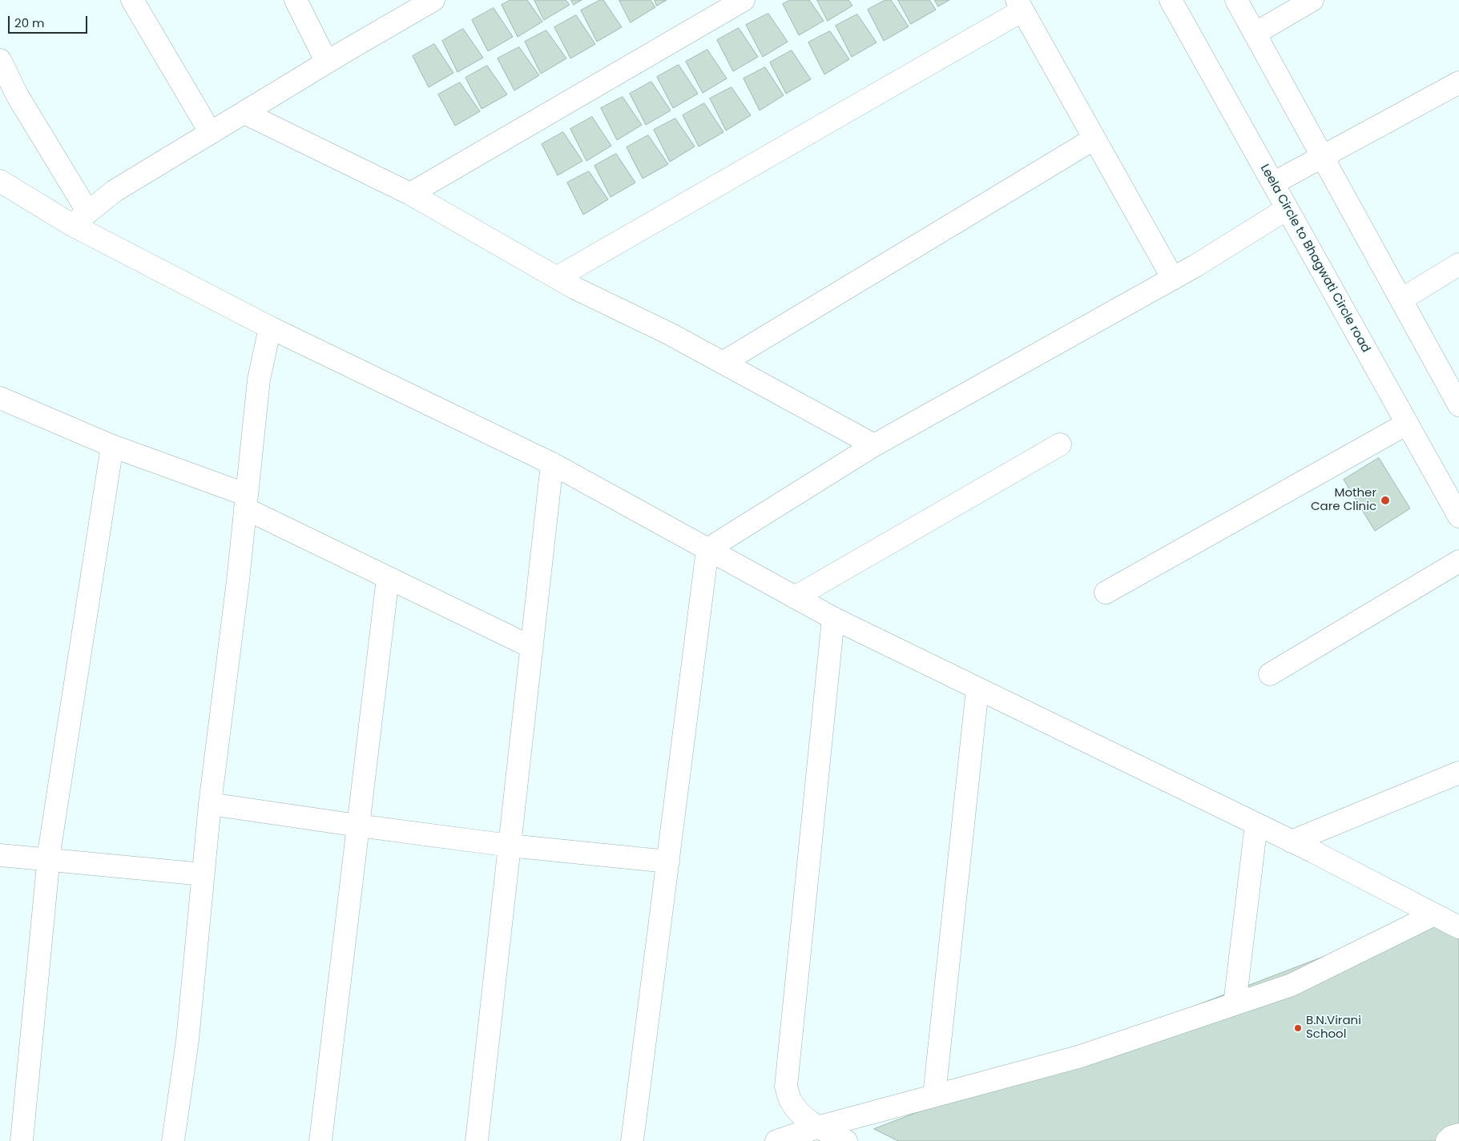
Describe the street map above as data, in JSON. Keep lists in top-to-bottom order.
{
  "streets": {
    "street": ["Leela Circle to Bhagwati Circle road"]
  },
  "places": ["Mother Care Clinic", "B.N.Virani School"],
  "scale_bar": "20 m"
}
